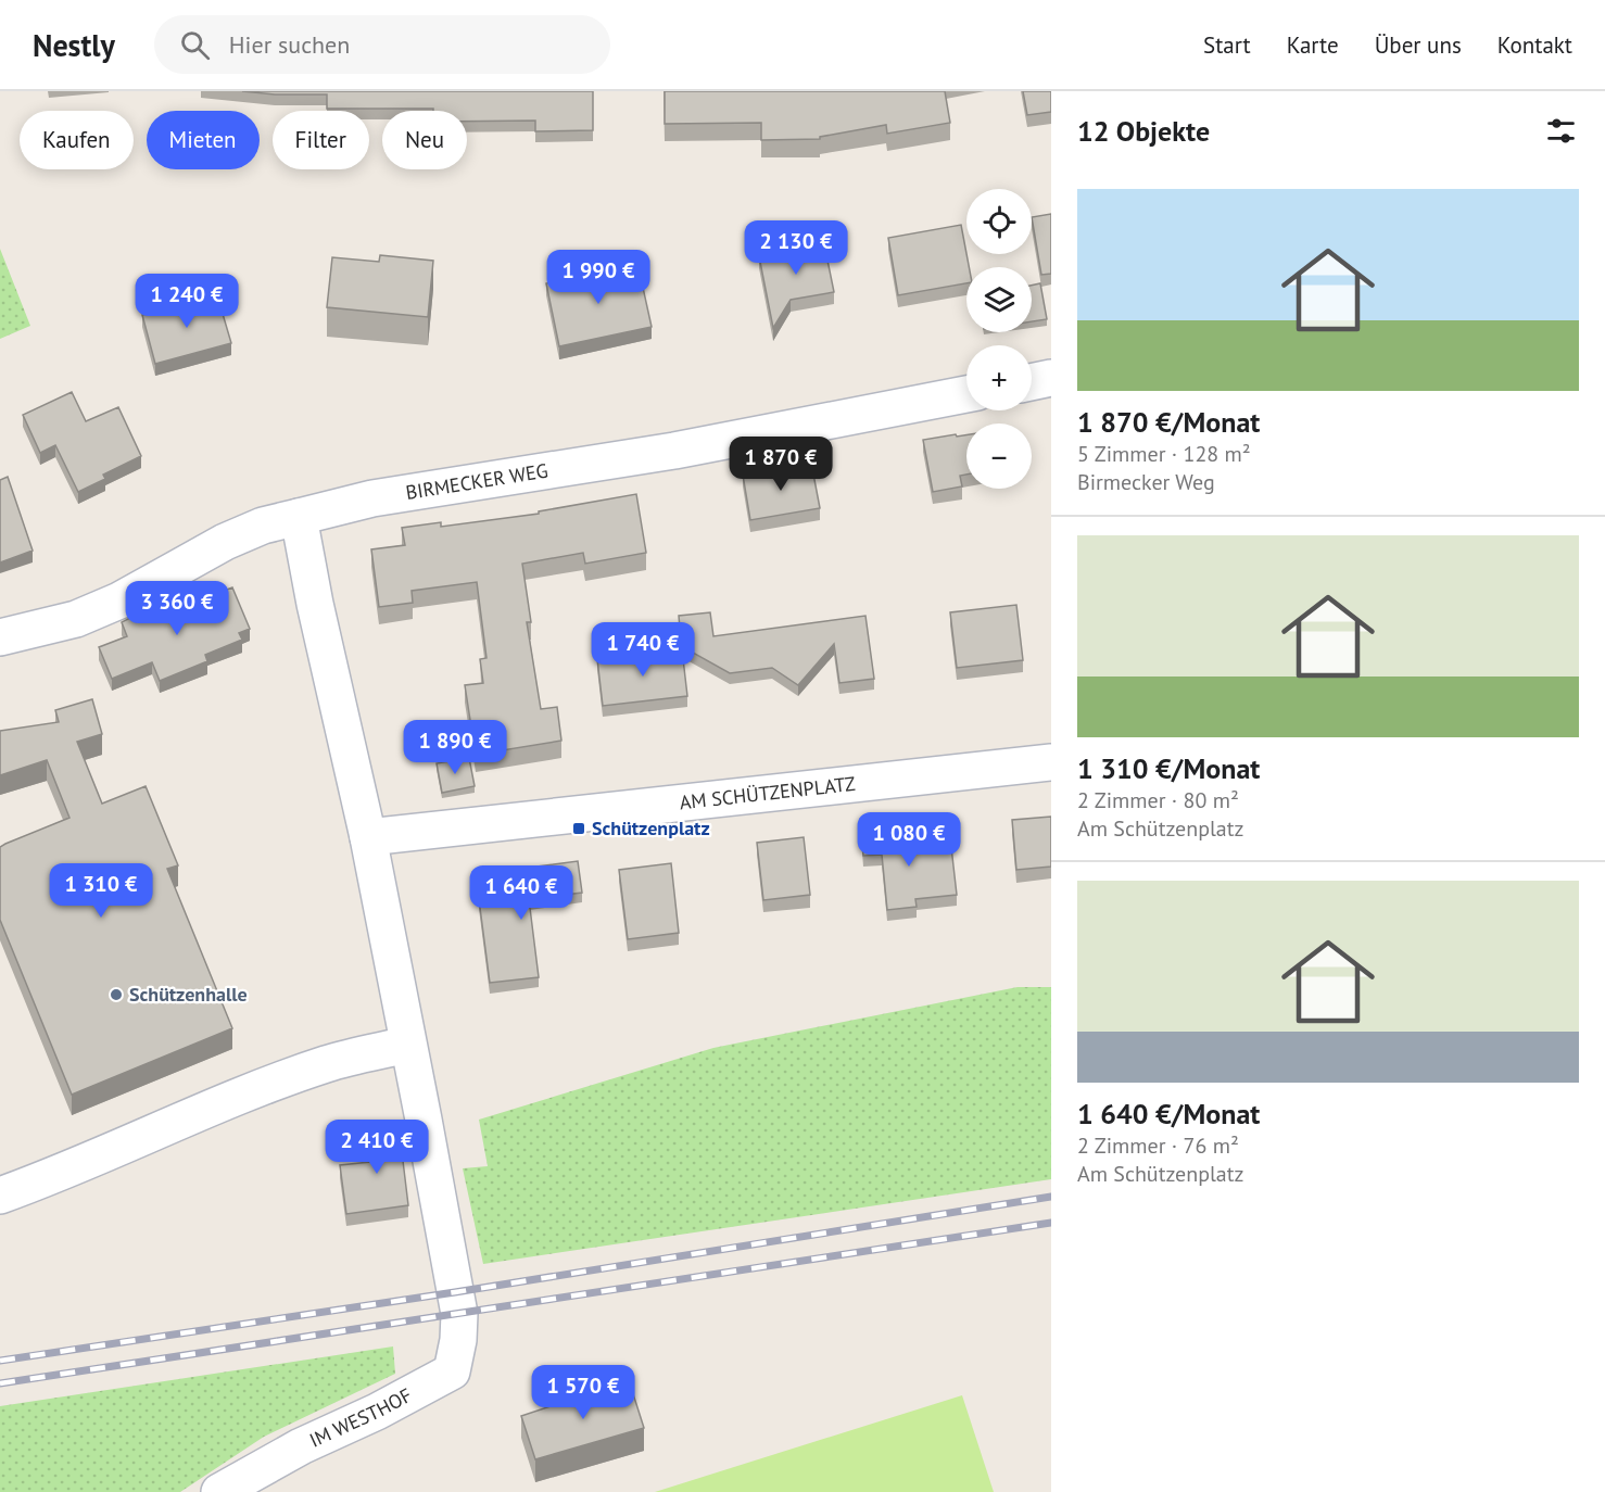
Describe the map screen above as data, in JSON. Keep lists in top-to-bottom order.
{
  "streets": {
    "street": ["BIRMECKER WEG", "AM SCHÜTZENPLATZ", "IM WESTHOF"]
  },
  "places": {
    "transit": ["Schützenplatz"],
    "other": ["Schützenhalle"]
  },
  "page": {
    "header": "Nestly",
    "search": "Hier suchen",
    "nav": [
      "Start",
      "Karte",
      "Über uns",
      "Kontakt"
    ],
    "heading": "12 Objekte",
    "chip": [
      "Kaufen",
      "Mieten",
      "Filter",
      "Neu"
    ],
    "list": [
      {
        "name": "1 870 €/Monat",
        "note": "5 Zimmer · 128 m² · Birmecker Weg"
      },
      {
        "name": "1 310 €/Monat",
        "note": "2 Zimmer · 80 m² · Am Schützenplatz"
      },
      {
        "name": "1 640 €/Monat",
        "note": "2 Zimmer · 76 m² · Am Schützenplatz"
      }
    ],
    "map_buttons": ["+", "−"],
    "price": [
      "2 130 €",
      "1 990 €",
      "1 240 €",
      "1 870 €",
      "3 360 €",
      "1 740 €",
      "1 890 €",
      "1 080 €",
      "1 310 €",
      "1 640 €",
      "2 410 €",
      "1 570 €"
    ]
  }
}
